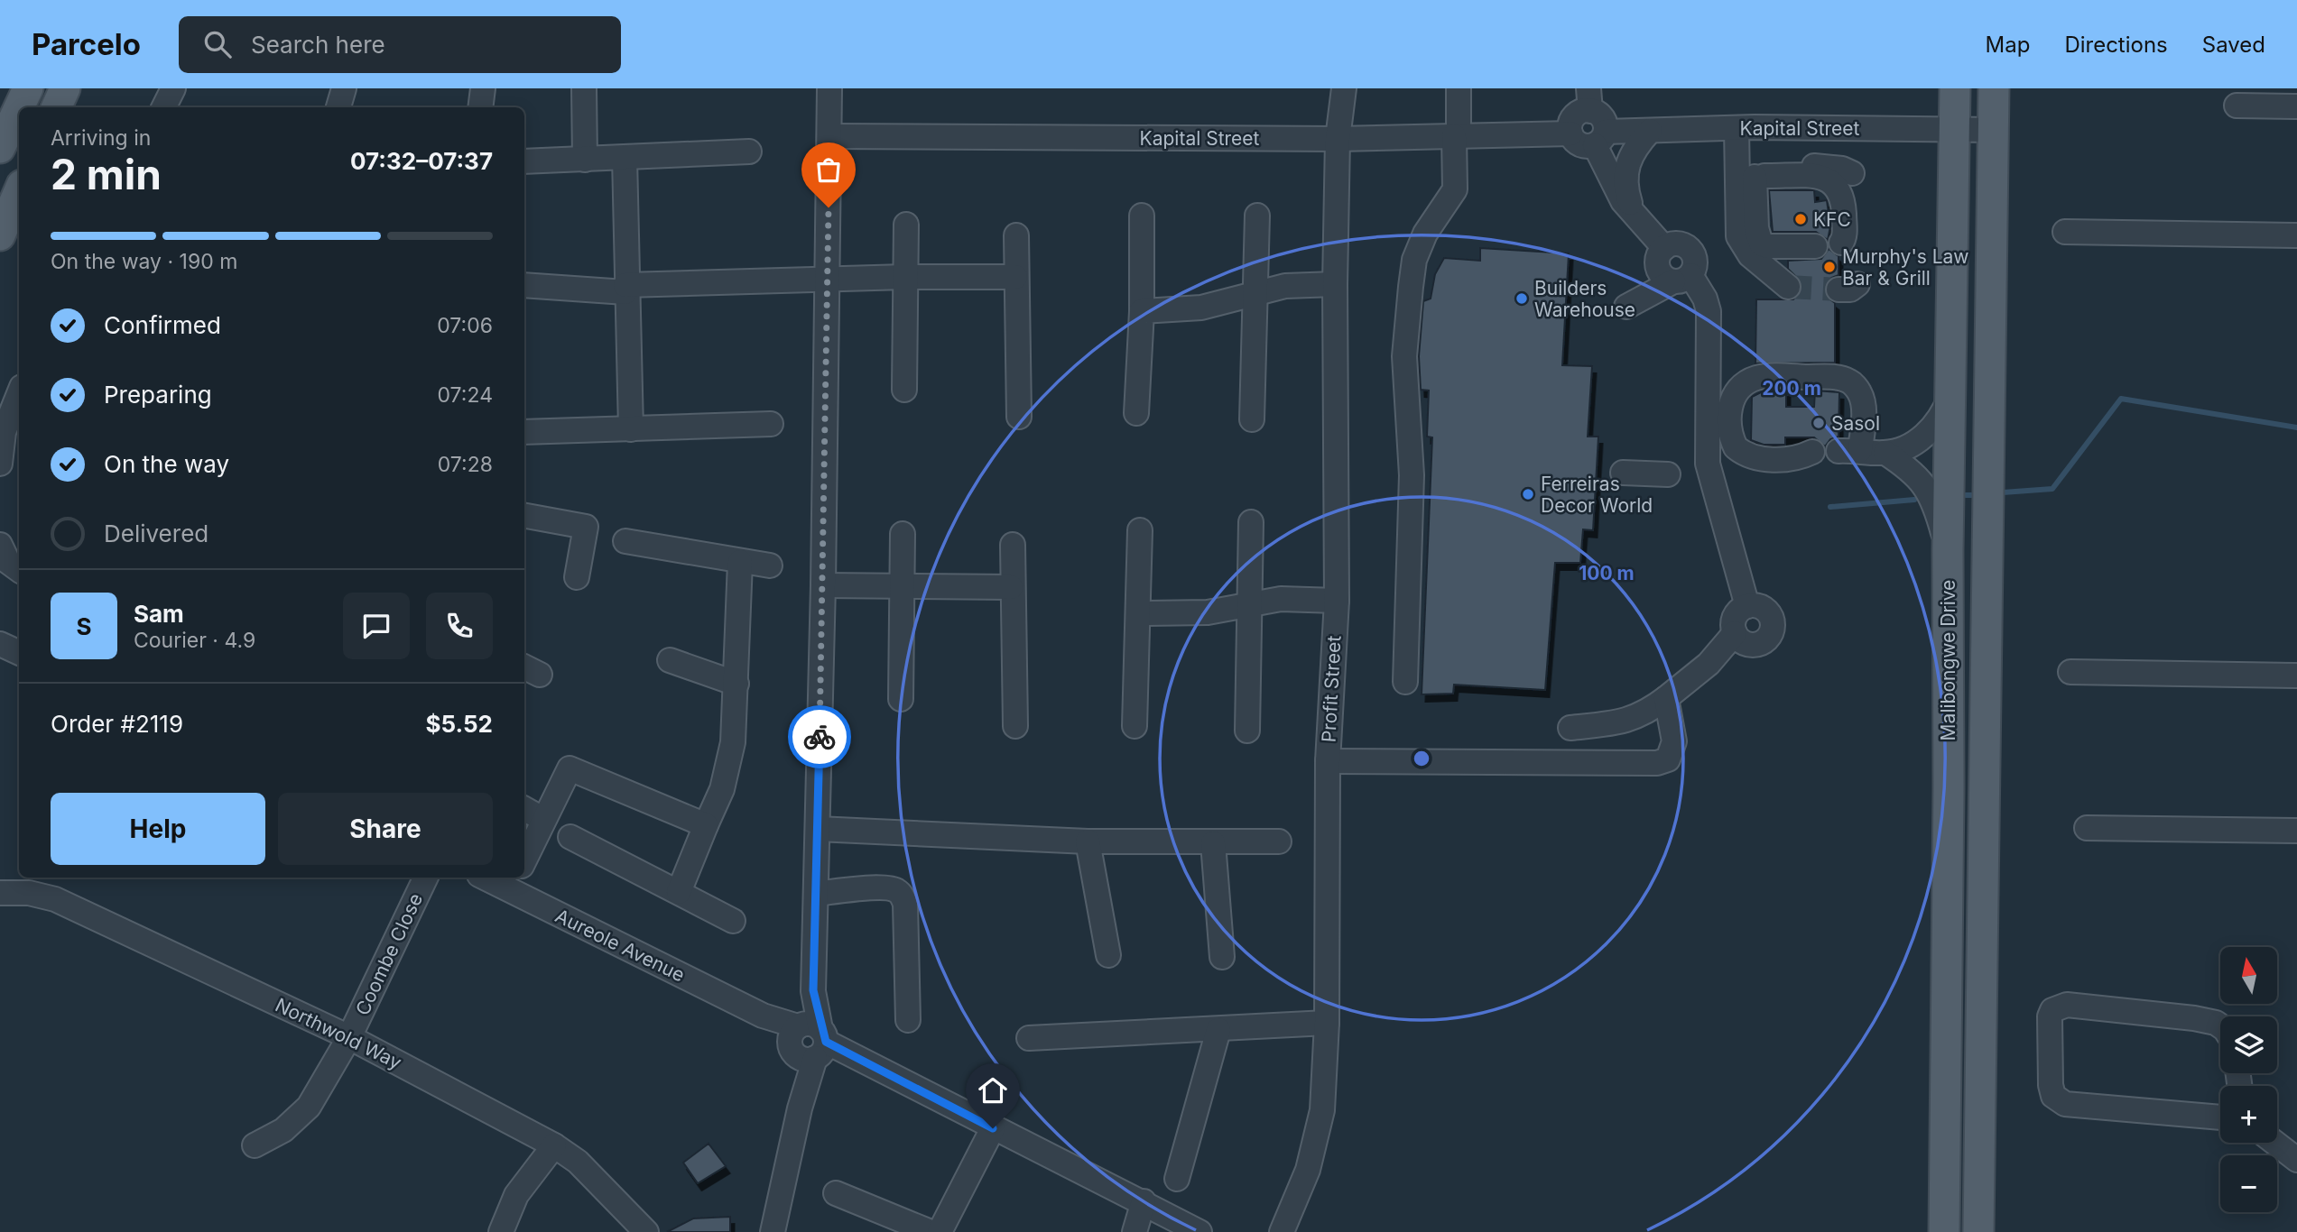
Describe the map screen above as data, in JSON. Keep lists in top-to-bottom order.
{
  "streets": {
    "main road": ["Malibongwe Drive"],
    "street": [
      "Kapital Street",
      "Profit Street",
      "Aureole Avenue",
      "Coombe Close",
      "Northwold Way"
    ]
  },
  "crossings": [
    ["Kapital Street", "Malibongwe Drive"],
    ["Kapital Street", "Profit Street"],
    ["Coombe Close", "Northwold Way"]
  ],
  "places": [
    "KFC",
    "Murphy's Law Bar & Grill",
    "Builders Warehouse",
    "Sasol",
    "Ferreiras Decor World"
  ],
  "north": "top",
  "page": {
    "header": "Parcelo",
    "search": "Search here",
    "nav": ["Map", "Directions", "Saved"],
    "heading": ["2 min", "Arriving in", "07:32–07:37"],
    "panel": [
      "Sam",
      "Courier · 4.9",
      "Order #2119",
      "$5.52"
    ],
    "bar": "On the way · 190 m",
    "list": [
      ["Confirmed", "07:06"],
      ["Preparing", "07:24"],
      ["On the way", "07:28"],
      "Delivered"
    ],
    "round": "S",
    "buttons": ["Help", "Share"],
    "map_buttons": ["+", "−"]
  },
  "rings": ["200 m", "100 m"]
}
